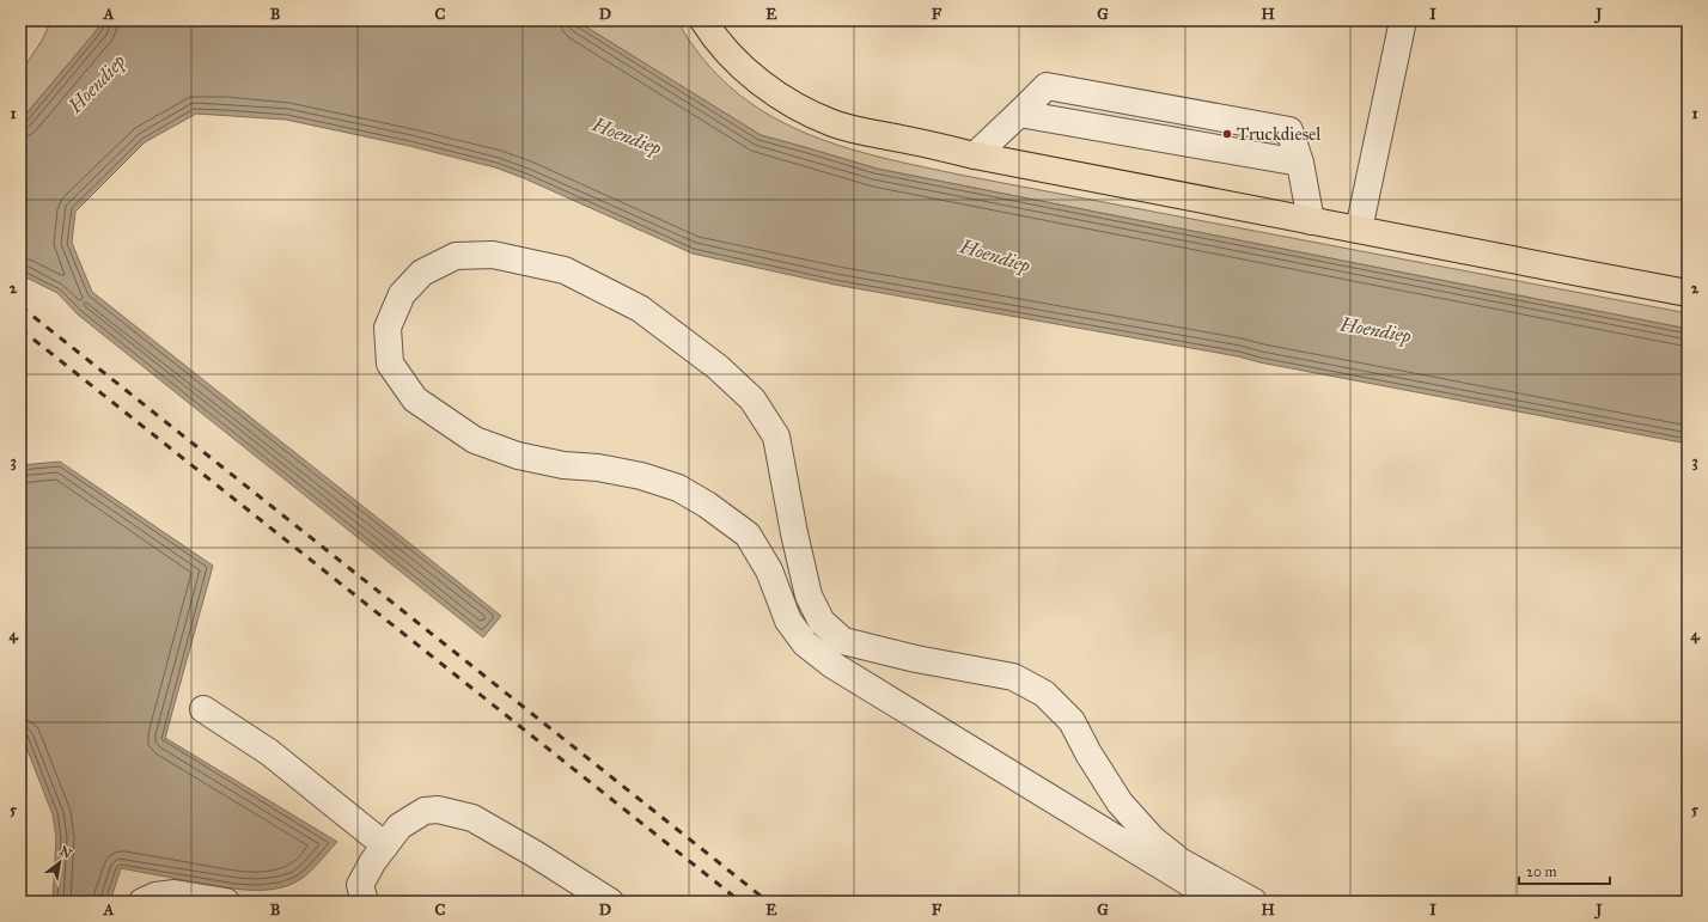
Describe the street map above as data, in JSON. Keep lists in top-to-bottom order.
{
  "water": ["Hoendiep"],
  "places": ["Truckdiesel"],
  "scale_bar": "20 m",
  "north": "top right",
  "grid": {
    "columns": [
      "A",
      "B",
      "C",
      "D",
      "E",
      "F",
      "G",
      "H",
      "I",
      "J"
    ],
    "rows": [
      "1",
      "2",
      "3",
      "4",
      "5"
    ]
  }
}
